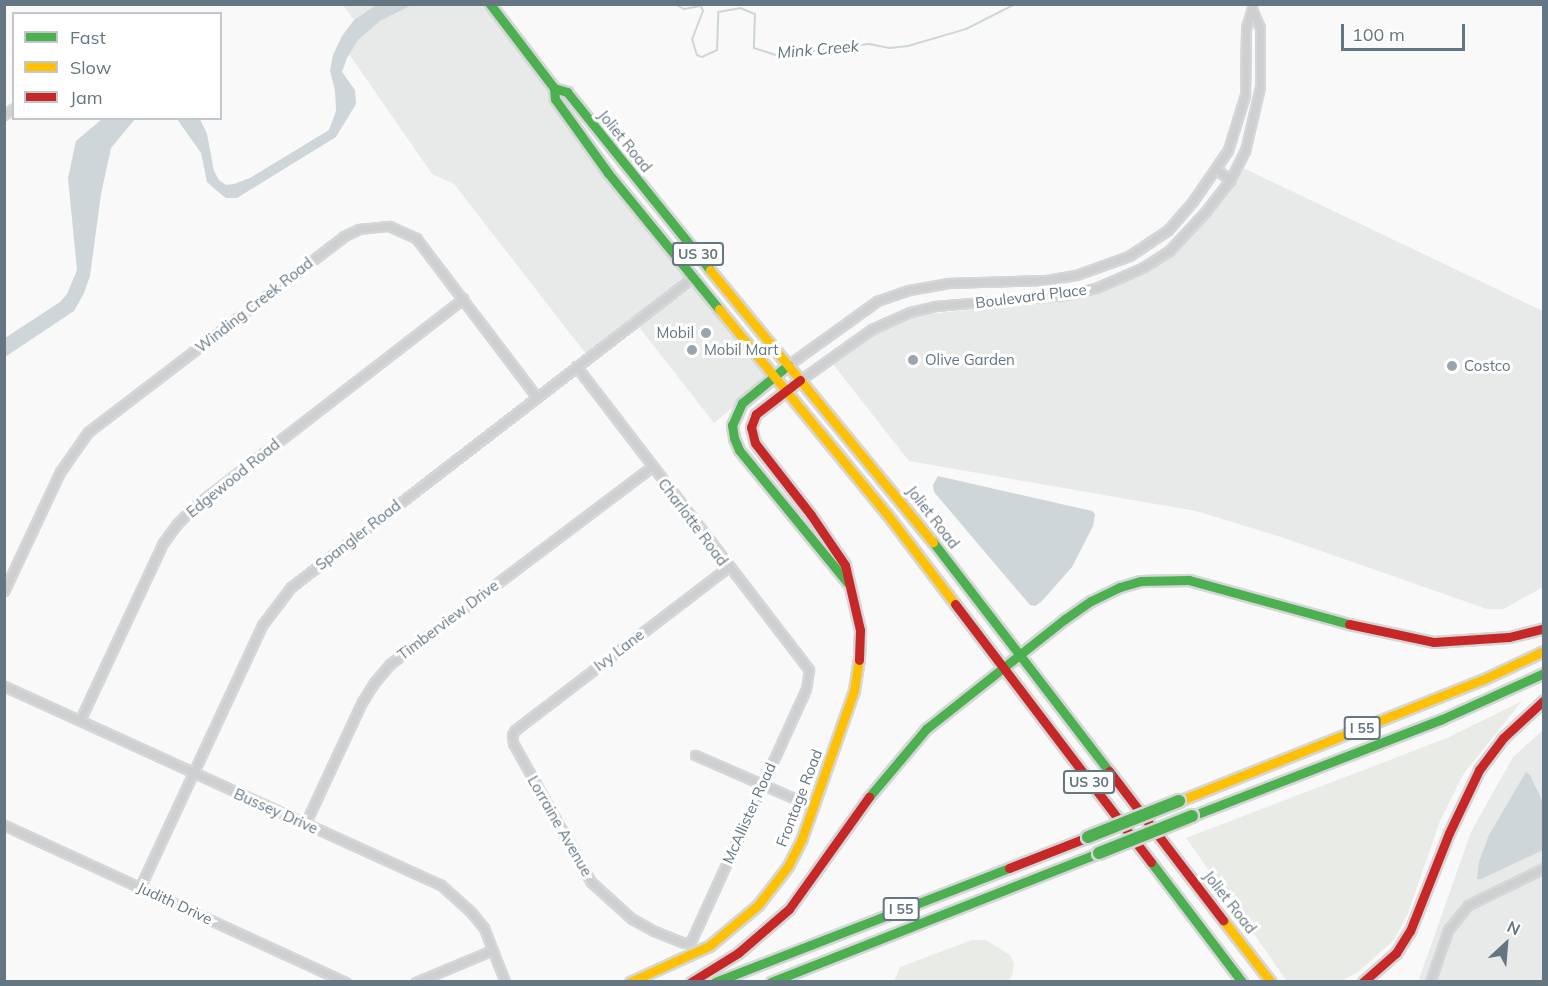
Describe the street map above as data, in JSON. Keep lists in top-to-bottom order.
{
  "streets": {
    "main road": [
      "Joliet Road",
      "US 30",
      "I 55",
      "Frontage Road"
    ],
    "street": [
      "Boulevard Place",
      "Winding Creek Road",
      "Edgewood Road",
      "Charlotte Road",
      "Spangler Road",
      "Timberview Drive",
      "Ivy Lane",
      "Bussey Drive",
      "McAllister Road",
      "Lorraine Avenue",
      "Judith Drive"
    ]
  },
  "crossings": [
    ["Joliet Road", "Boulevard Place"],
    ["Joliet Road", "Spangler Road"],
    ["Joliet Road", "Frontage Road"],
    ["Boulevard Place", "Frontage Road"],
    ["Winding Creek Road", "Edgewood Road"],
    ["Winding Creek Road", "Spangler Road"],
    ["Edgewood Road", "Bussey Drive"],
    ["Charlotte Road", "Spangler Road"],
    ["Charlotte Road", "Timberview Drive"],
    ["Charlotte Road", "Ivy Lane"],
    ["Charlotte Road", "McAllister Road"],
    ["Spangler Road", "Bussey Drive"],
    ["Spangler Road", "Judith Drive"],
    ["Timberview Drive", "Bussey Drive"],
    ["Ivy Lane", "Lorraine Avenue"],
    ["McAllister Road", "Lorraine Avenue"]
  ],
  "water": ["Mink Creek"],
  "places": [
    "Mobil",
    "Mobil Mart",
    "Olive Garden",
    "Costco"
  ],
  "legend": ["Fast", "Slow", "Jam"],
  "scale_bar": "100 m",
  "north": "top right"
}
